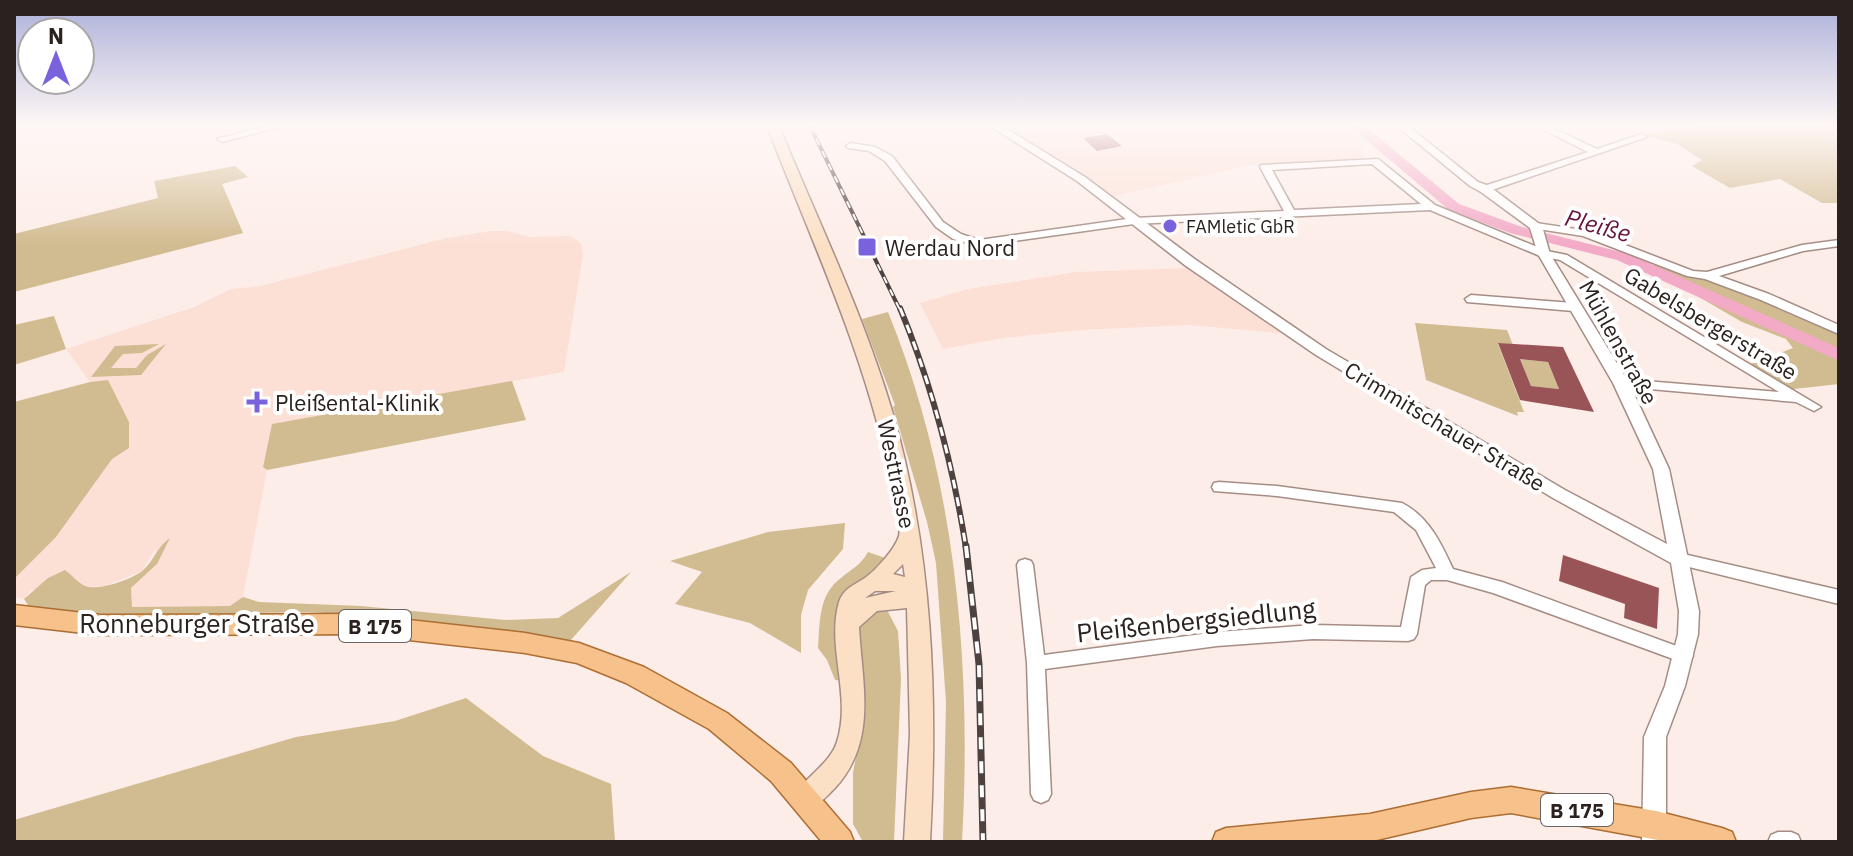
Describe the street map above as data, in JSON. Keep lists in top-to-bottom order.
{
  "streets": {
    "main road": ["Westtrasse", "Ronneburger Straße", "B 175"],
    "street": [
      "Gabelsbergerstraße",
      "Mühlenstraße",
      "Crimmitschauer Straße",
      "Pleißenbergsiedlung"
    ]
  },
  "crossings": [
    ["Gabelsbergerstraße", "Mühlenstraße"],
    ["Mühlenstraße", "Crimmitschauer Straße"]
  ],
  "water": ["Pleiße"],
  "places": {
    "other": ["FAMletic GbR"],
    "transit": ["Werdau Nord"],
    "health": ["Pleißental-Klinik"]
  },
  "north": "top"
}
